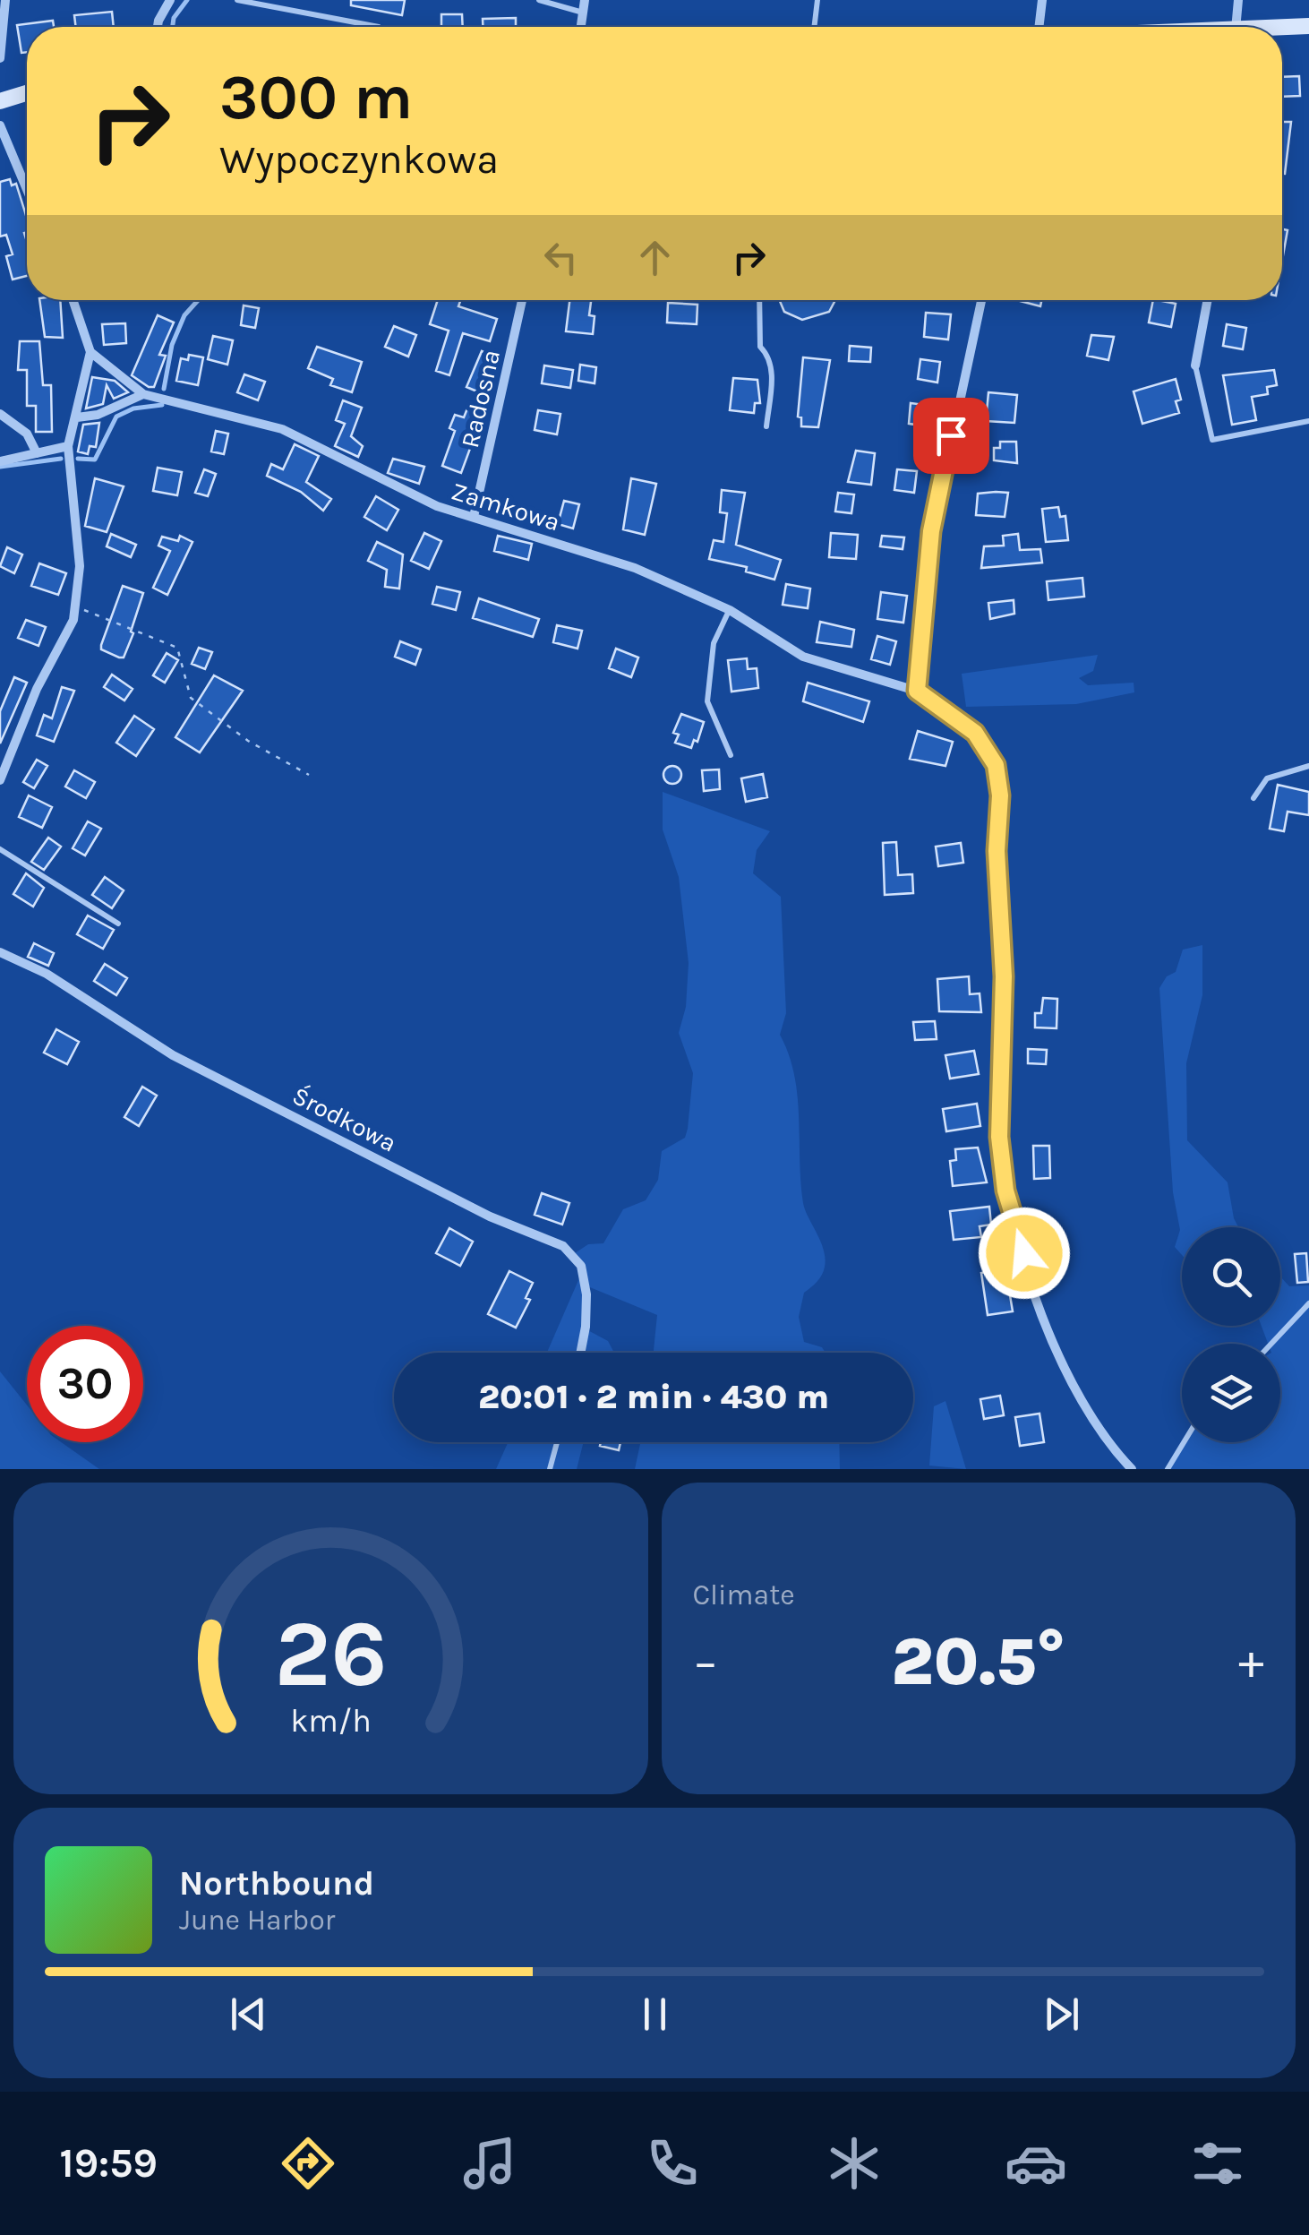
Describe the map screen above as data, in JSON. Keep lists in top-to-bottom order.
{
  "streets": {
    "street": ["Radosna", "Zamkowa", "Środkowa"]
  },
  "crossings": [
    ["Radosna", "Zamkowa"]
  ],
  "page": {
    "turn": ["300 m", "Wypoczynkowa"],
    "limit": "30",
    "trip": "20:01 · 2 min · 430 m",
    "tile": "Climate",
    "heat": ["−", "20.5°", "+"],
    "song": ["Northbound", "June Harbor"],
    "tabs": "19:59",
    "gauge": ["26", "km/h"]
  }
}
